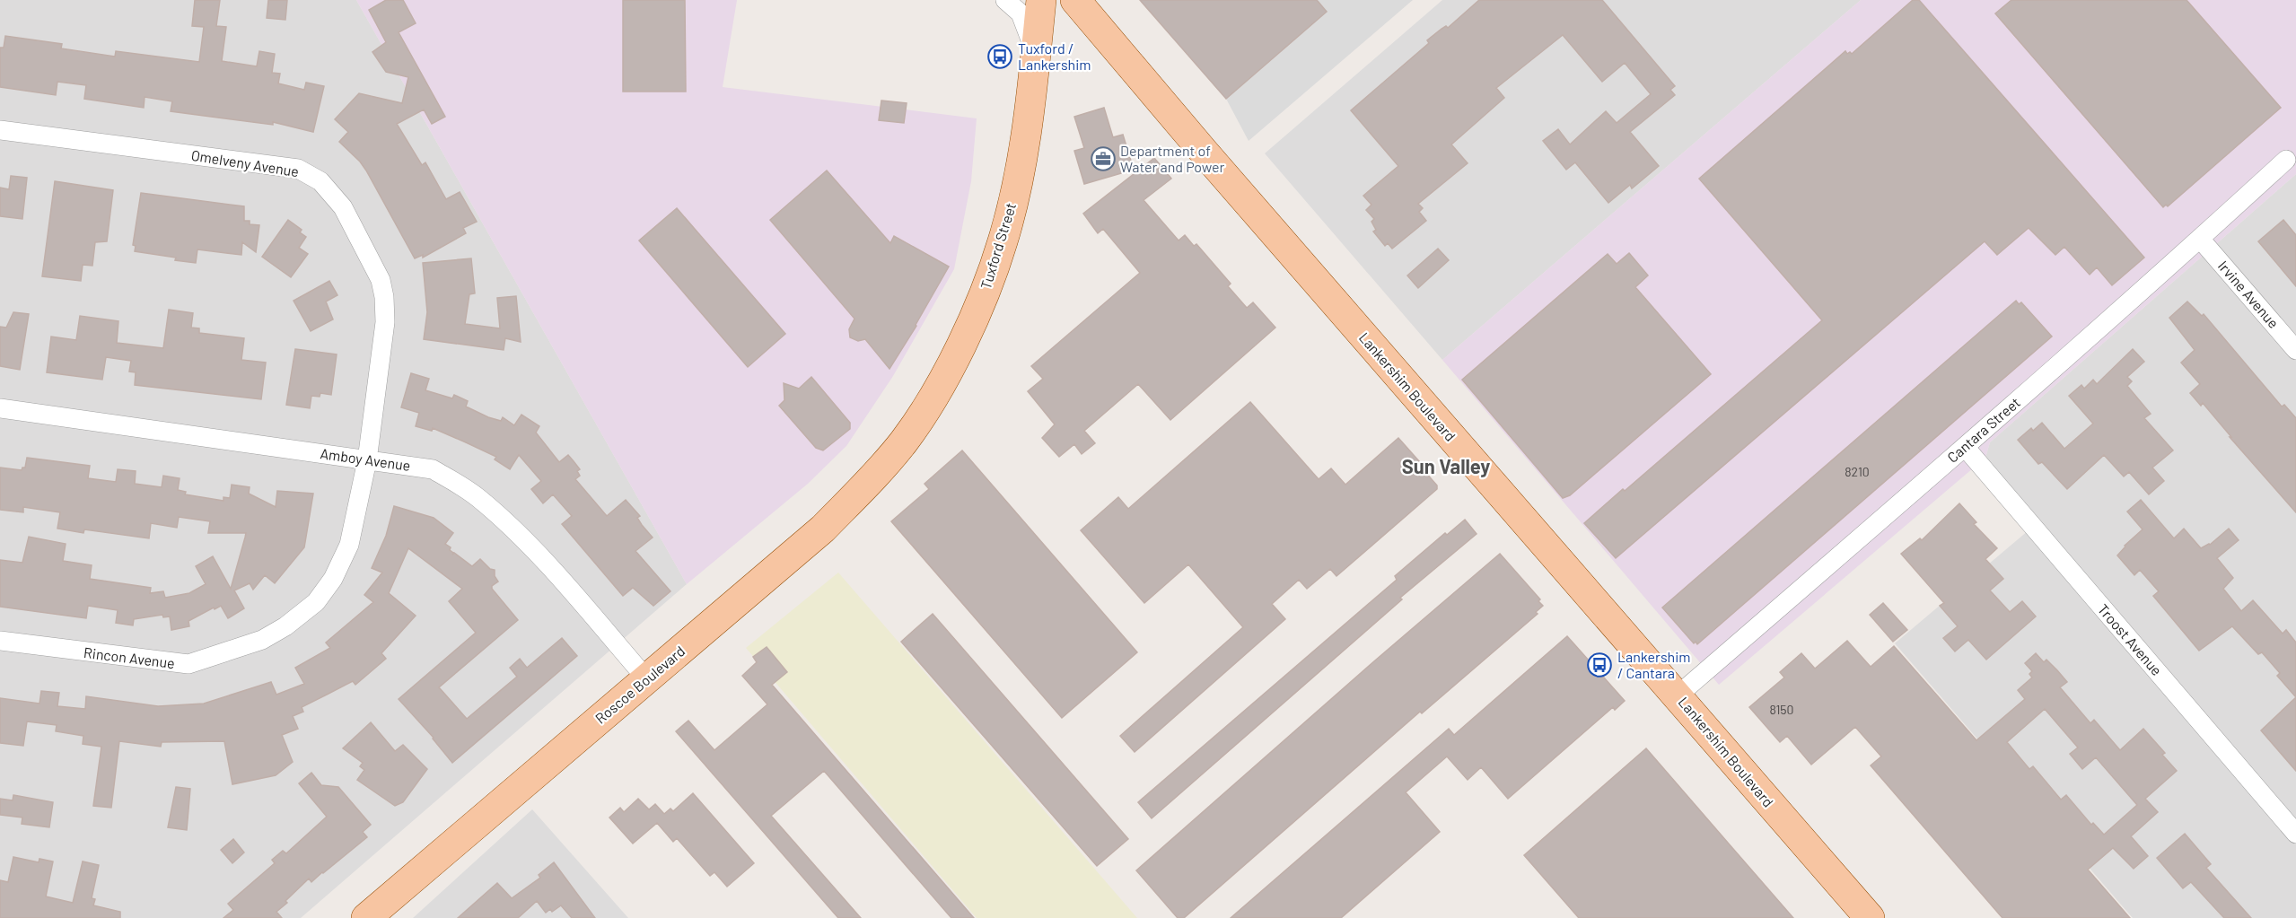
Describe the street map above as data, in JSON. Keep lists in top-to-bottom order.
{
  "streets": {
    "main road": ["Tuxford Street", "Lankershim Boulevard", "Roscoe Boulevard"],
    "street": [
      "Omelveny Avenue",
      "Irvine Avenue",
      "Cantara Street",
      "Amboy Avenue",
      "Troost Avenue",
      "Rincon Avenue"
    ]
  },
  "crossings": [
    ["Omelveny Avenue", "Amboy Avenue"],
    ["Omelveny Avenue", "Rincon Avenue"],
    ["Tuxford Street", "Roscoe Boulevard"],
    ["Irvine Avenue", "Cantara Street"],
    ["Lankershim Boulevard", "Cantara Street"],
    ["Cantara Street", "Troost Avenue"],
    ["Amboy Avenue", "Rincon Avenue"],
    ["Amboy Avenue", "Roscoe Boulevard"]
  ],
  "districts": ["Sun Valley"],
  "places": {
    "bus stop": ["Tuxford / Lankershim", "Lankershim / Cantara"],
    "office": ["Department of Water and Power"]
  },
  "house_numbers": ["8210", "8150"]
}
